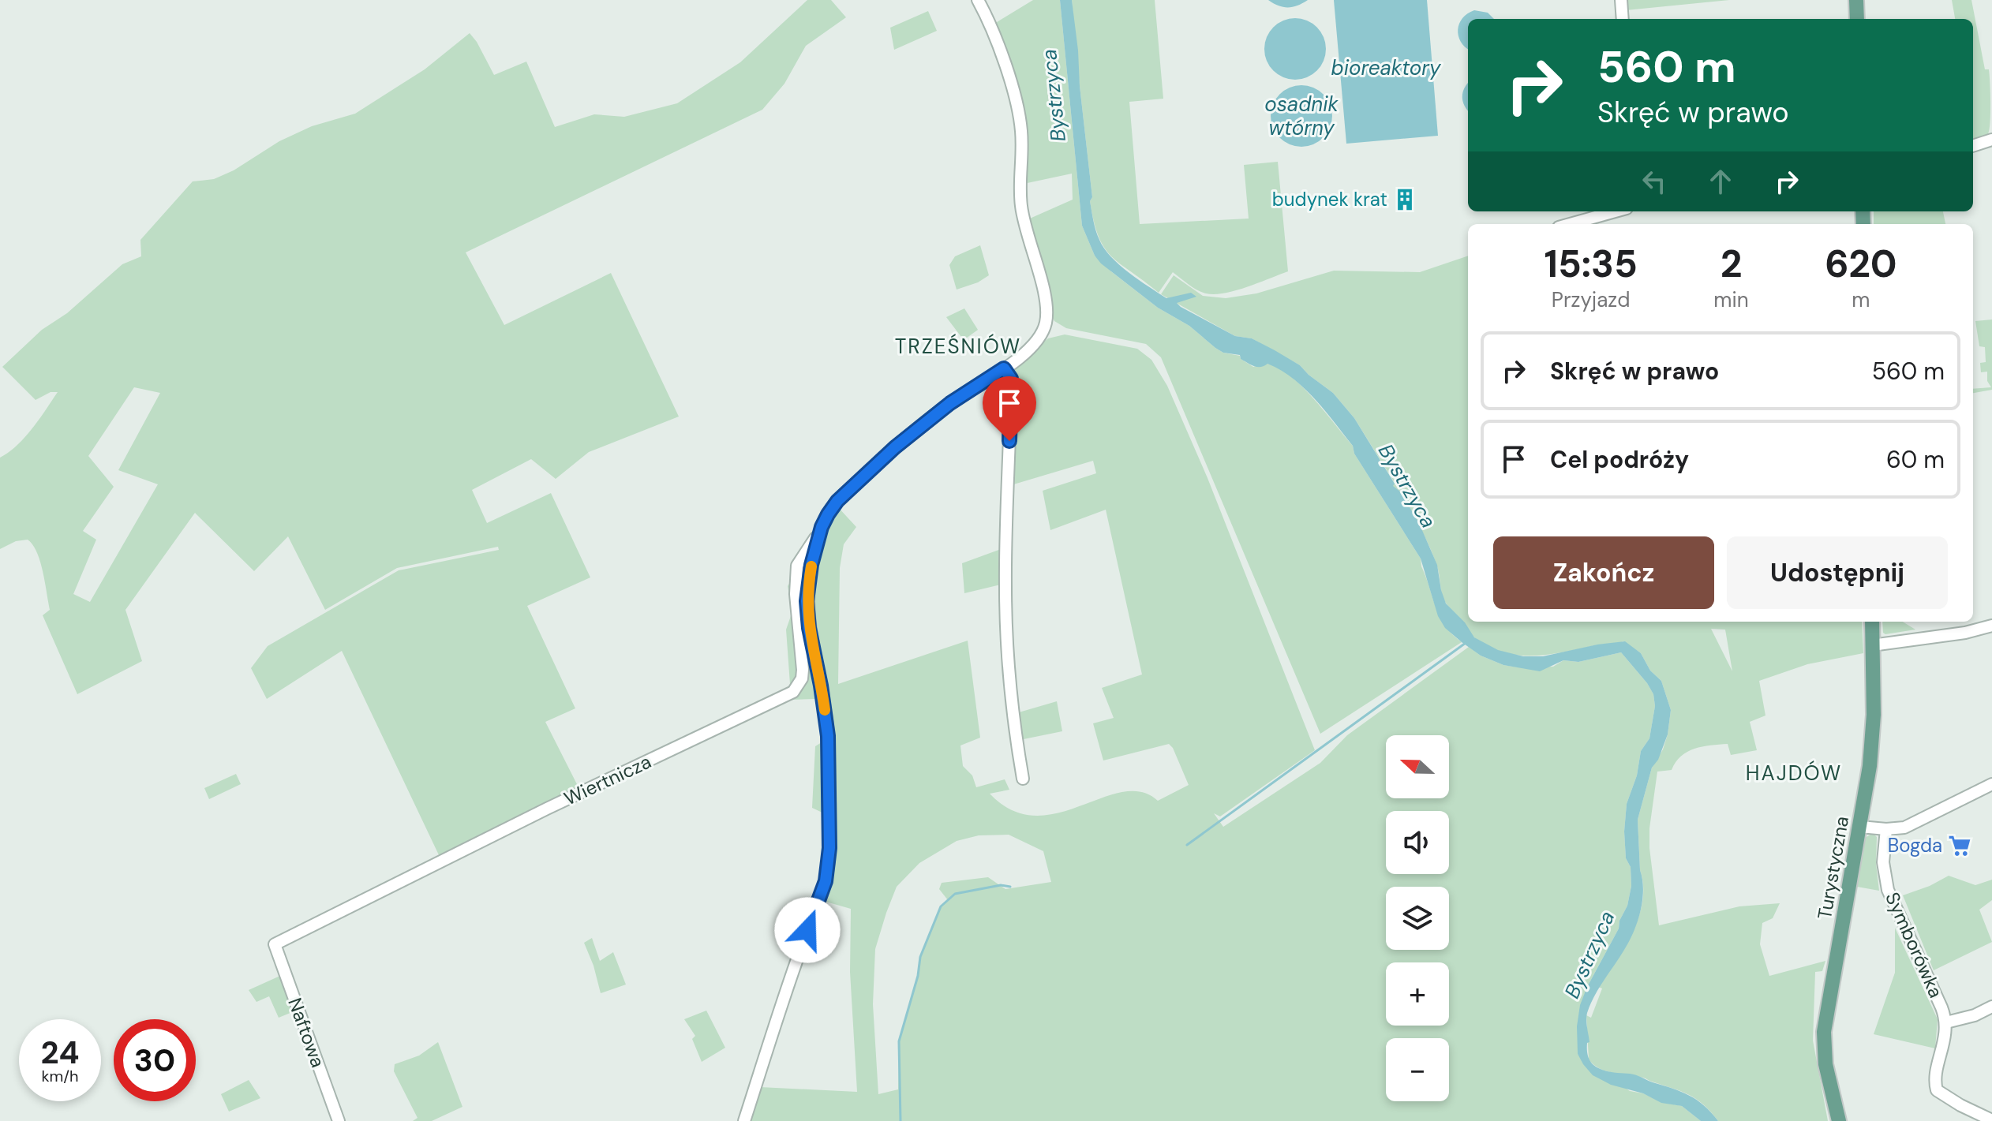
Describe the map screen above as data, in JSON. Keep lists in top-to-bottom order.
{
  "streets": {
    "main road": ["Turystyczna"],
    "street": ["Wiertnicza", "Symborówka", "Naftowa"]
  },
  "crossings": [
    ["Wiertnicza", "Naftowa"]
  ],
  "districts": ["TRZEŚNIÓW", "HAJDÓW"],
  "water": ["bioreaktory", "Bystrzyca", "osadnik wtórny"],
  "places": {
    "building": ["budynek krat"],
    "supermarket": ["Bogda"]
  },
  "north": "left",
  "page": {
    "turn": ["560 m", "Skręć w prawo"],
    "eta": [
      "15:35",
      "Przyjazd",
      "2",
      "min",
      "620",
      "m"
    ],
    "list": [
      {
        "name": "Skręć w prawo",
        "value": "560 m"
      },
      {
        "name": "Cel podróży",
        "value": "60 m"
      }
    ],
    "buttons": ["Zakończ", "Udostępnij"],
    "map_buttons": ["+", "−"],
    "speed": "24 km/h",
    "limit": "30"
  }
}
